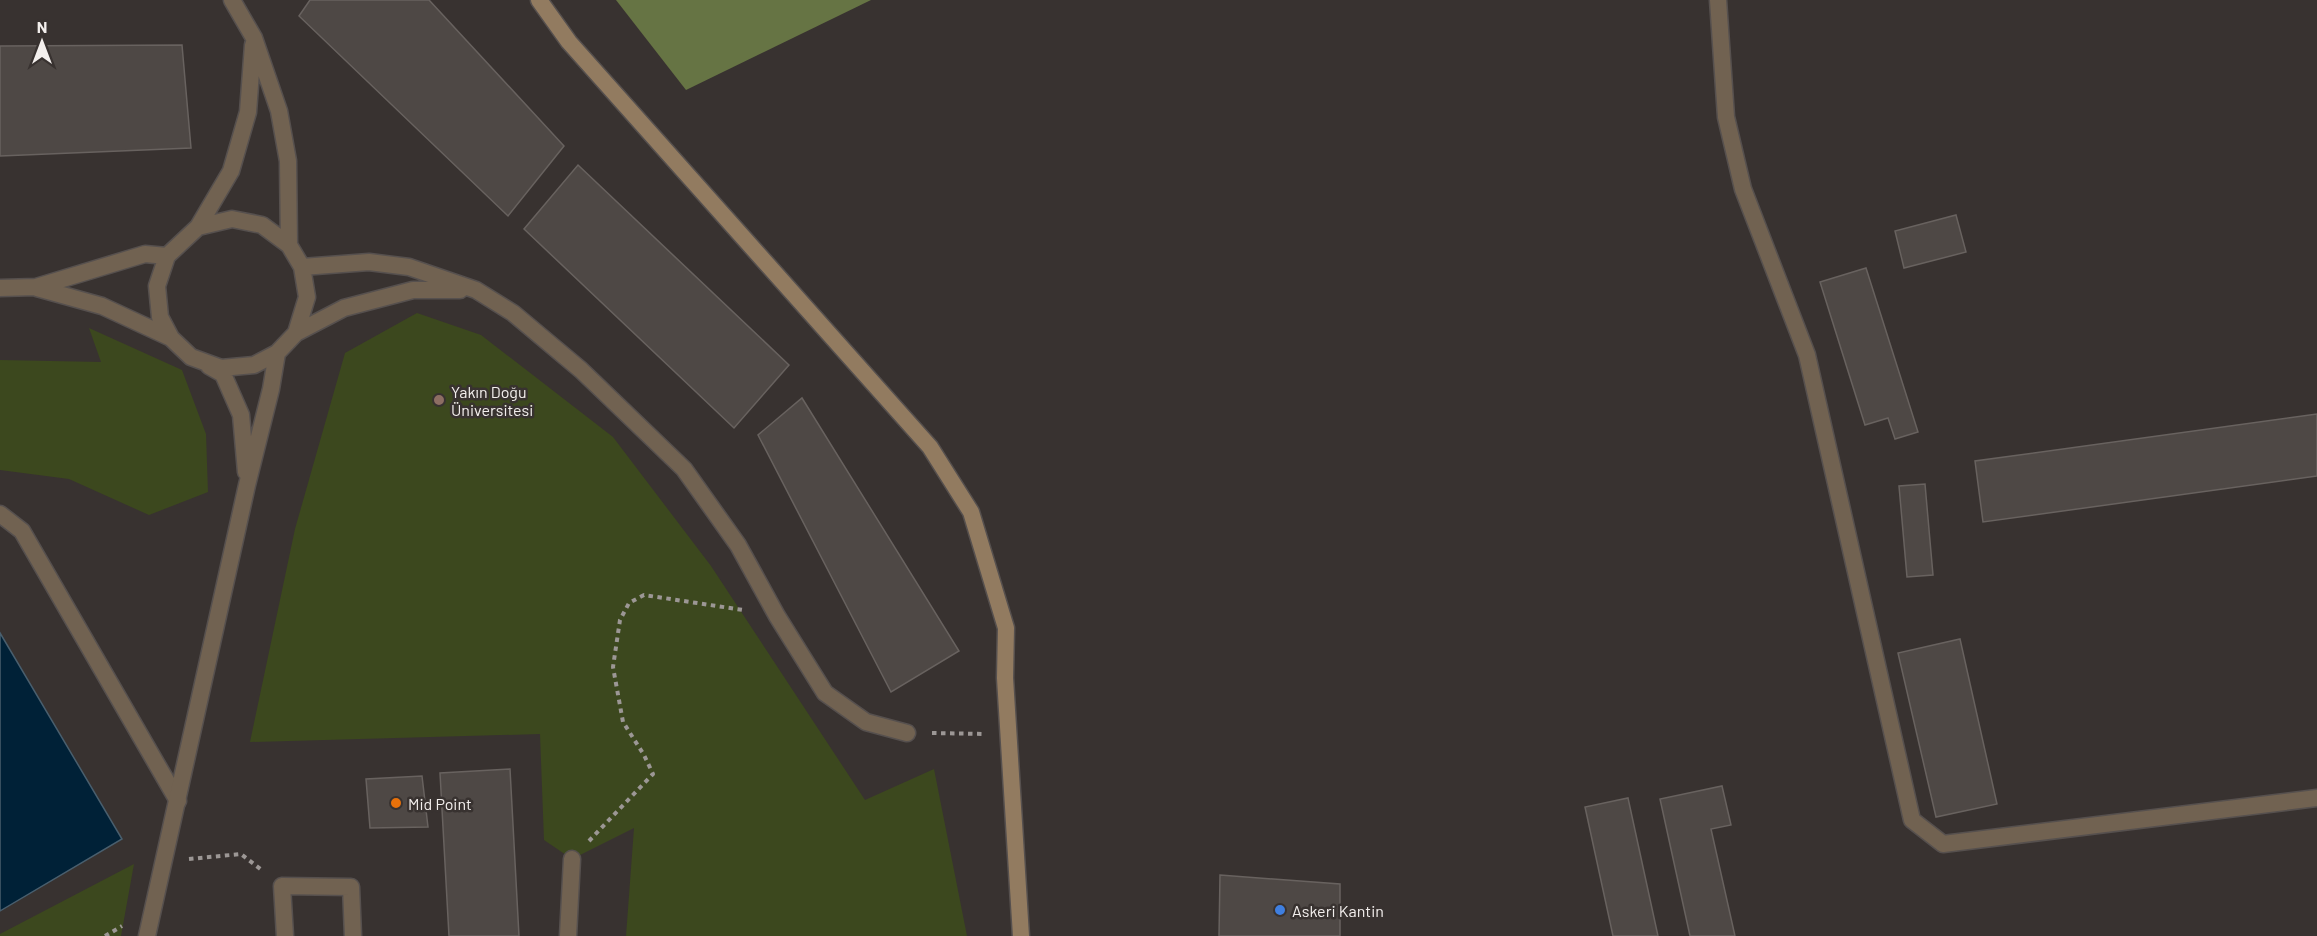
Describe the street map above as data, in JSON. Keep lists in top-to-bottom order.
{
  "places": ["Yakın Doğu Üniversitesi", "Mid Point", "Askeri Kantin"],
  "north": "top"
}
